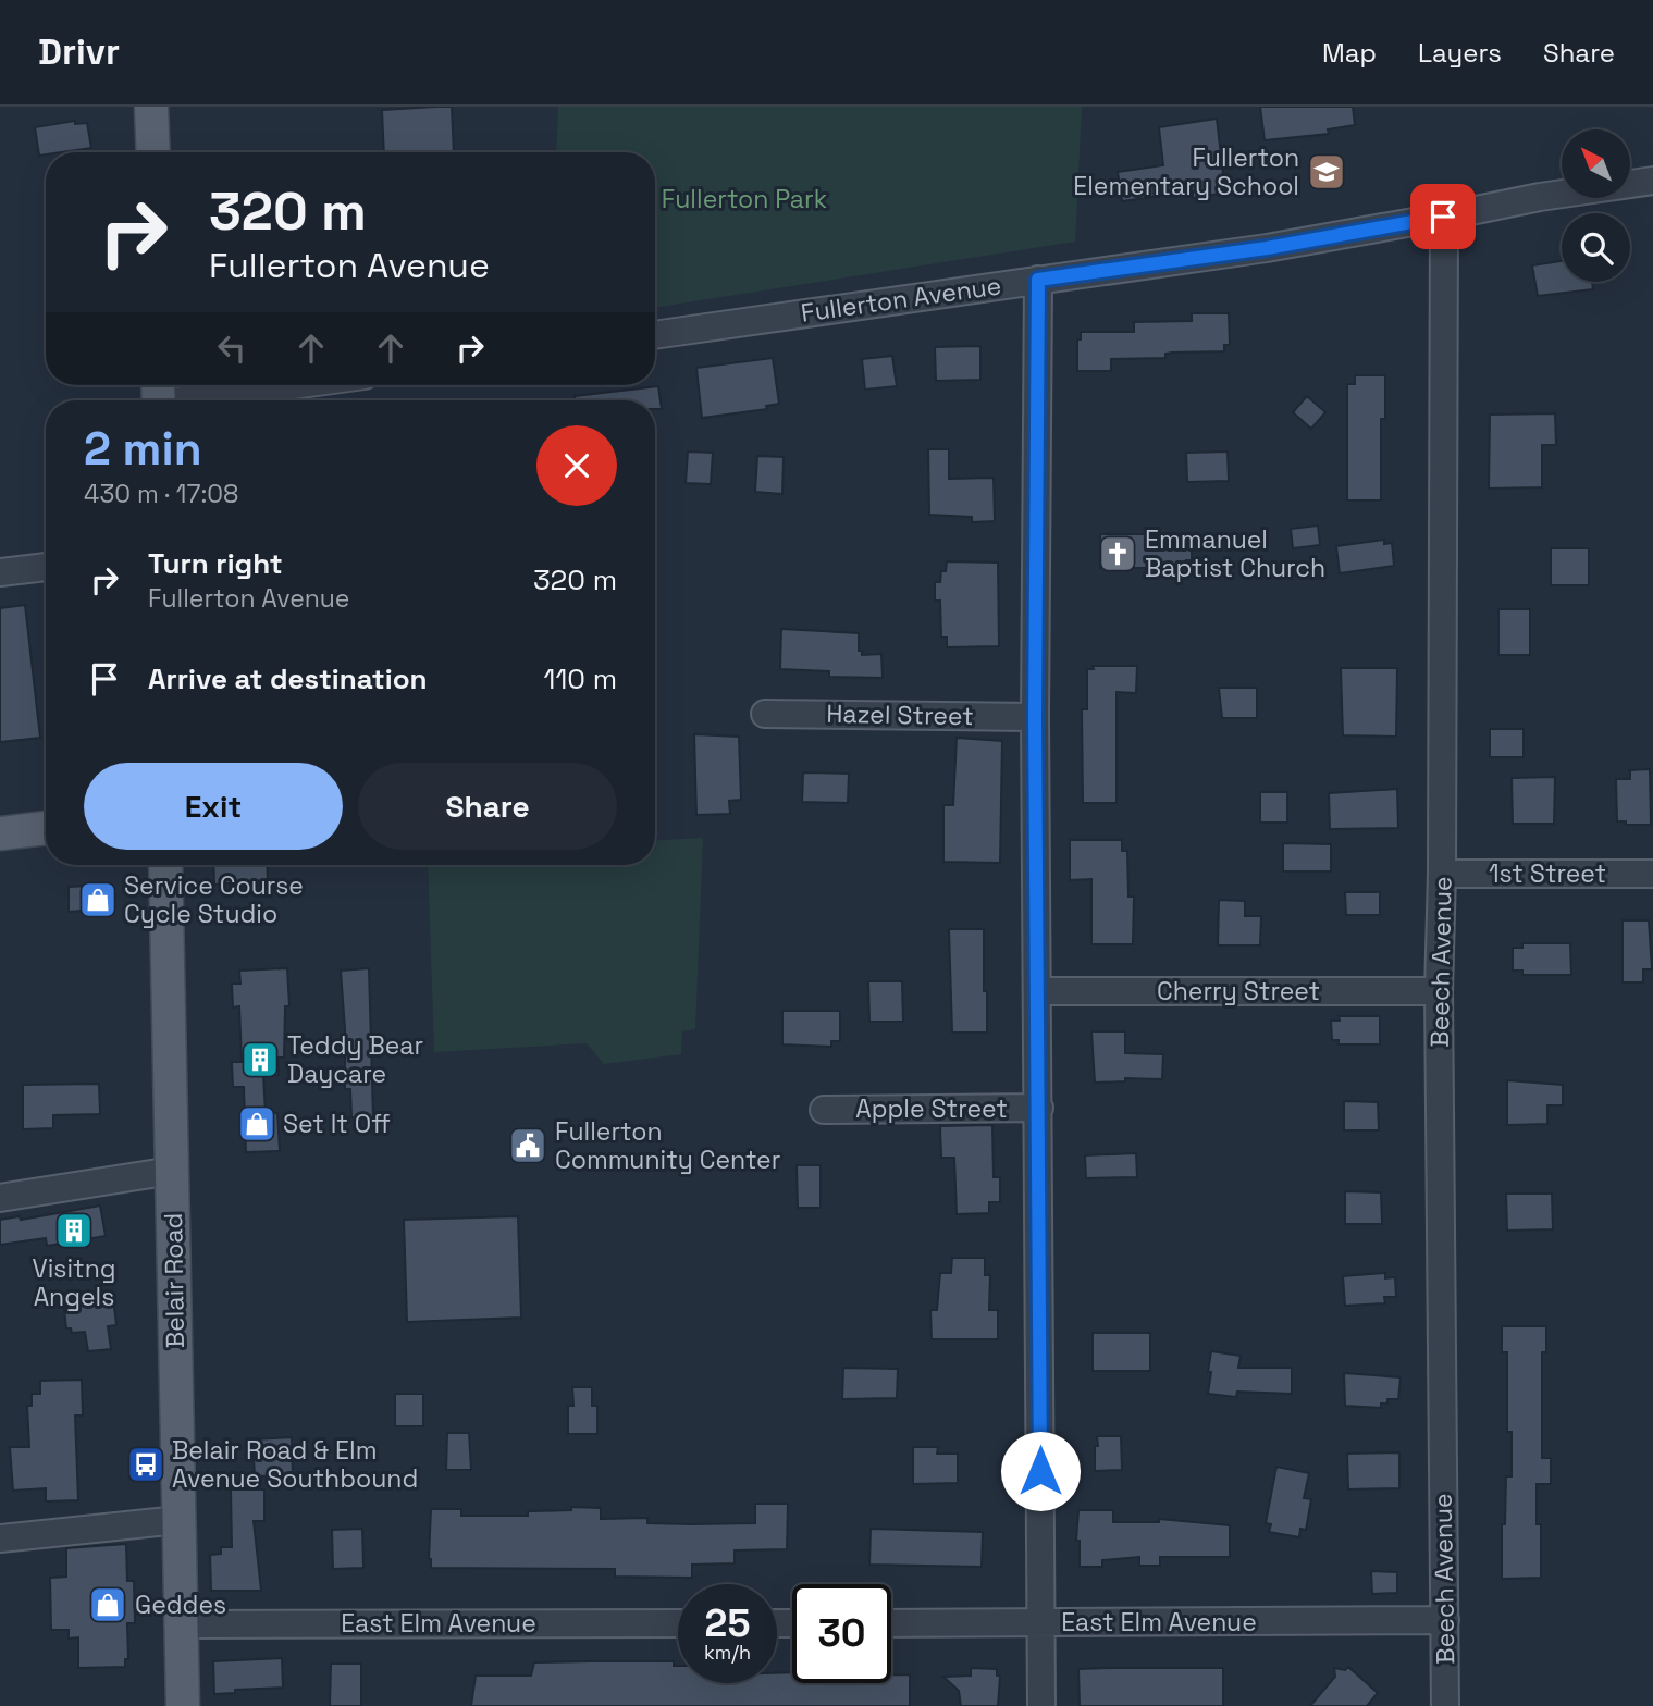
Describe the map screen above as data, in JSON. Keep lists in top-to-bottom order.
{
  "streets": {
    "main road": ["Belair Road"],
    "street": [
      "Fullerton Avenue",
      "Hazel Street",
      "1st Street",
      "Beech Avenue",
      "Cherry Street",
      "Apple Street",
      "East Elm Avenue"
    ]
  },
  "crossings": [
    ["Fullerton Avenue", "Beech Avenue"],
    ["1st Street", "Beech Avenue"],
    ["Beech Avenue", "Cherry Street"],
    ["Beech Avenue", "East Elm Avenue"],
    ["Belair Road", "East Elm Avenue"]
  ],
  "parks": ["Fullerton Park"],
  "places": {
    "school or university": ["Fullerton Elementary School"],
    "church": ["Emmanuel Baptist Church"],
    "shop": ["Service Course Cycle Studio", "Set It Off", "Geddes"],
    "building": ["Teddy Bear Daycare", "Visitng Angels"],
    "public building": ["Fullerton Community Center"],
    "bus stop": ["Belair Road & Elm Avenue Southbound"]
  },
  "north": "top left",
  "page": {
    "header": "Drivr",
    "nav": ["Map", "Layers", "Share"],
    "turn": ["320 m", "Fullerton Avenue"],
    "heading": ["2 min", "430 m · 17:08"],
    "list": [
      {
        "name": "Turn right",
        "note": "Fullerton Avenue",
        "value": "320 m"
      },
      {
        "name": "Arrive at destination",
        "value": "110 m"
      }
    ],
    "buttons": ["Exit", "Share"],
    "speed": "25 km/h",
    "limit": "30"
  }
}
